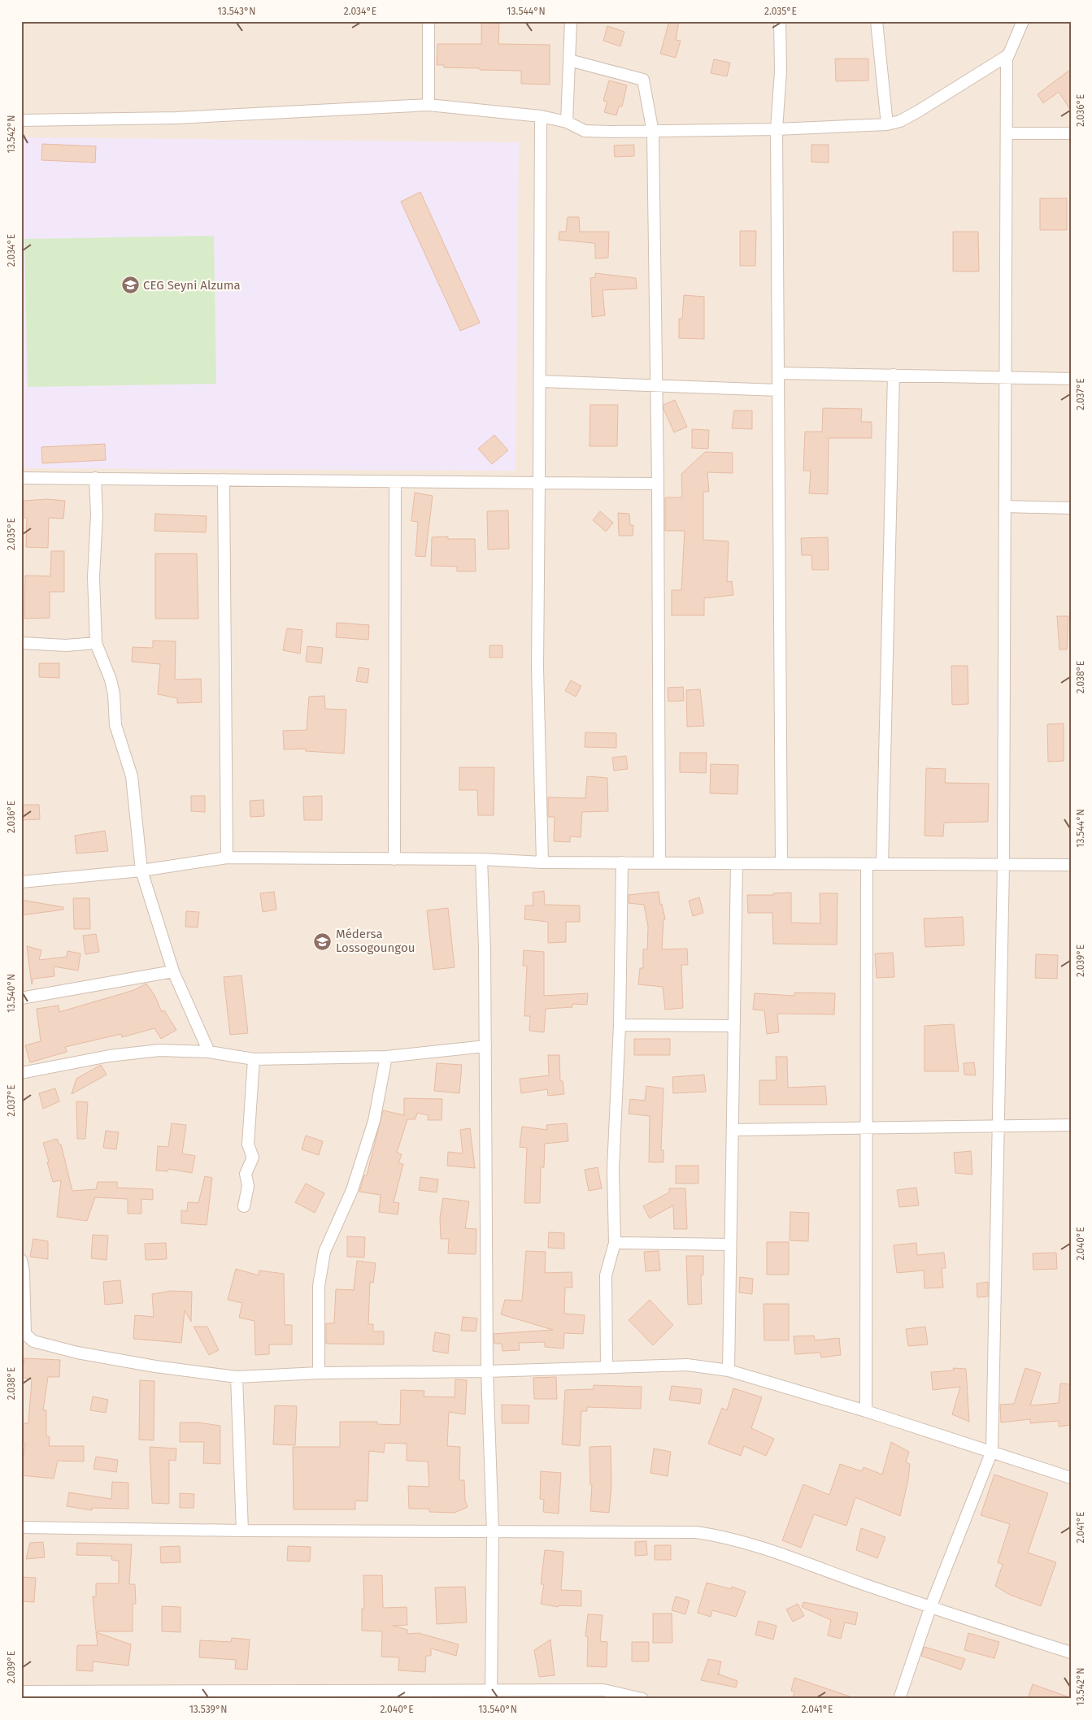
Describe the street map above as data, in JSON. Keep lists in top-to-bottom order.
{
  "places": {
    "school or university": ["CEG Seyni Alzuma", "Médersa Lossogoungou"]
  },
  "coordinates": [
    "13.543°N",
    "2.034°E",
    "13.544°N",
    "2.035°E",
    "2.036°E",
    "13.542°N",
    "2.037°E",
    "2.038°E",
    "2.039°E",
    "13.540°N",
    "2.040°E",
    "2.041°E",
    "13.539°N"
  ]
}
